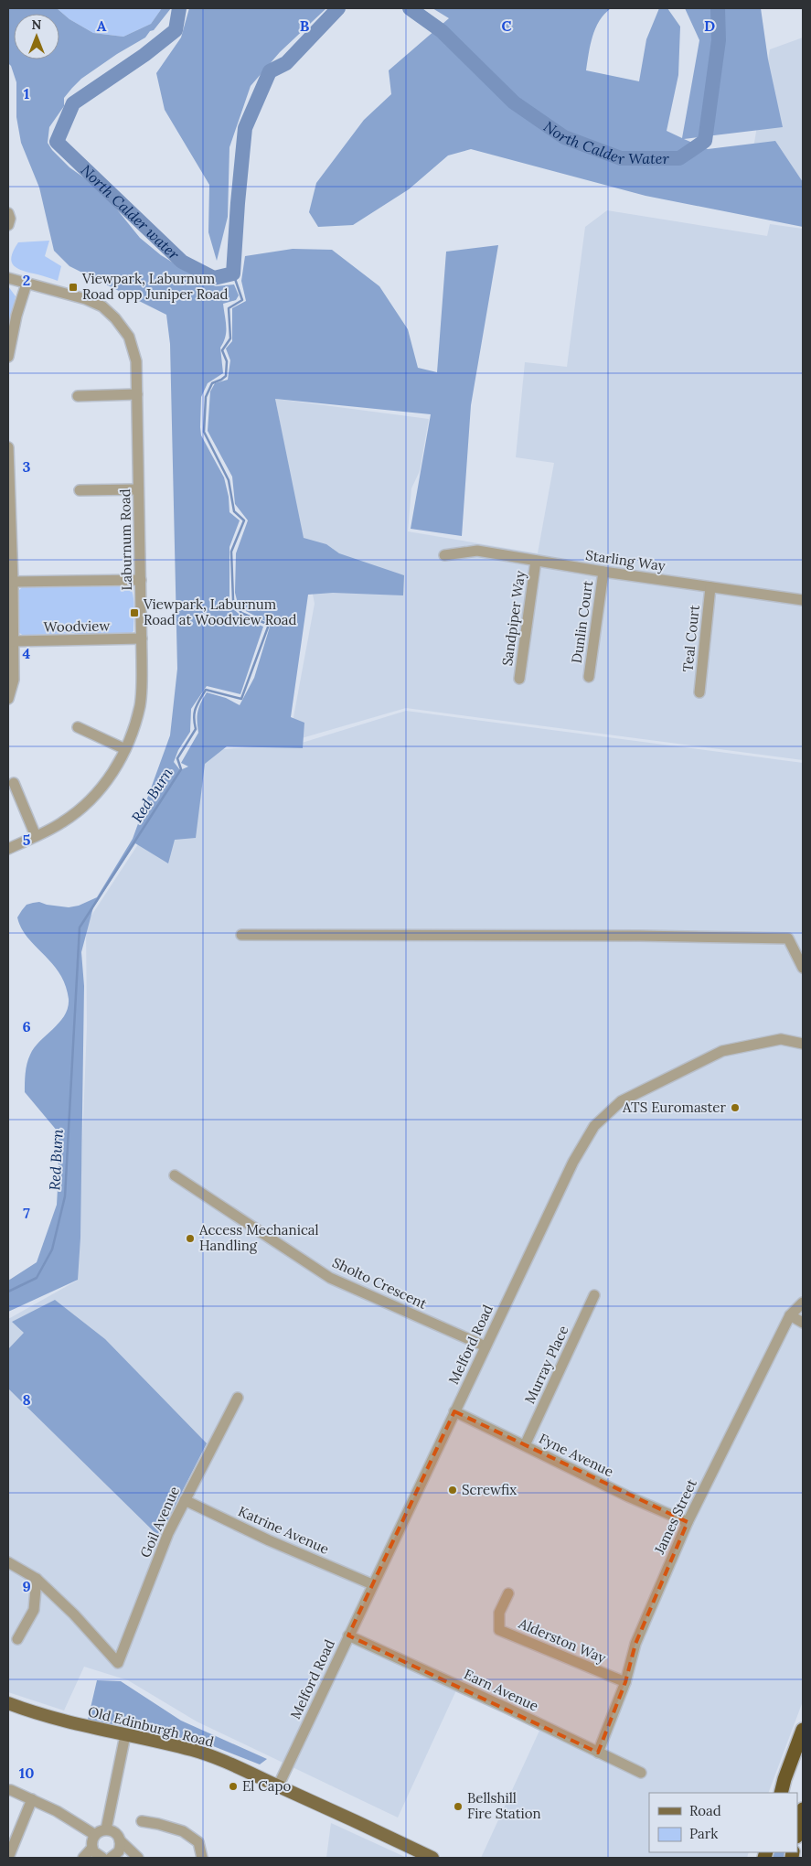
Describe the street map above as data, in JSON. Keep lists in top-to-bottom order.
{
  "streets": {
    "main road": ["Old Edinburgh Road"],
    "street": [
      "Laburnum Road",
      "Starling Way",
      "Sandpiper Way",
      "Dunlin Court",
      "Woodview",
      "Teal Court",
      "Sholto Crescent",
      "Melford Road",
      "Murray Place",
      "Fyne Avenue",
      "James Street",
      "Goil Avenue",
      "Katrine Avenue",
      "Alderston Way",
      "Earn Avenue"
    ]
  },
  "crossings": [
    ["Laburnum Road", "Woodview"],
    ["Starling Way", "Sandpiper Way"],
    ["Starling Way", "Dunlin Court"],
    ["Starling Way", "Teal Court"],
    ["Sholto Crescent", "Melford Road"],
    ["Melford Road", "Fyne Avenue"],
    ["Melford Road", "Katrine Avenue"],
    ["Melford Road", "Earn Avenue"],
    ["Melford Road", "Old Edinburgh Road"],
    ["Murray Place", "Fyne Avenue"],
    ["Fyne Avenue", "James Street"],
    ["James Street", "Alderston Way"],
    ["James Street", "Earn Avenue"],
    ["Goil Avenue", "Katrine Avenue"]
  ],
  "water": ["North Calder Water", "North Calder water", "Red Burn"],
  "places": {
    "transit": ["Viewpark, Laburnum Road opp Juniper Road", "Viewpark, Laburnum Road at Woodview Road"],
    "other": [
      "ATS Euromaster",
      "Access Mechanical Handling",
      "Screwfix",
      "El Capo",
      "Bellshill Fire Station"
    ]
  },
  "legend": ["Road", "Park"],
  "north": "top",
  "grid": {
    "columns": [
      "A",
      "B",
      "C",
      "D"
    ],
    "rows": [
      "1",
      "2",
      "3",
      "4",
      "5",
      "6",
      "7",
      "8",
      "9",
      "10"
    ]
  }
}
